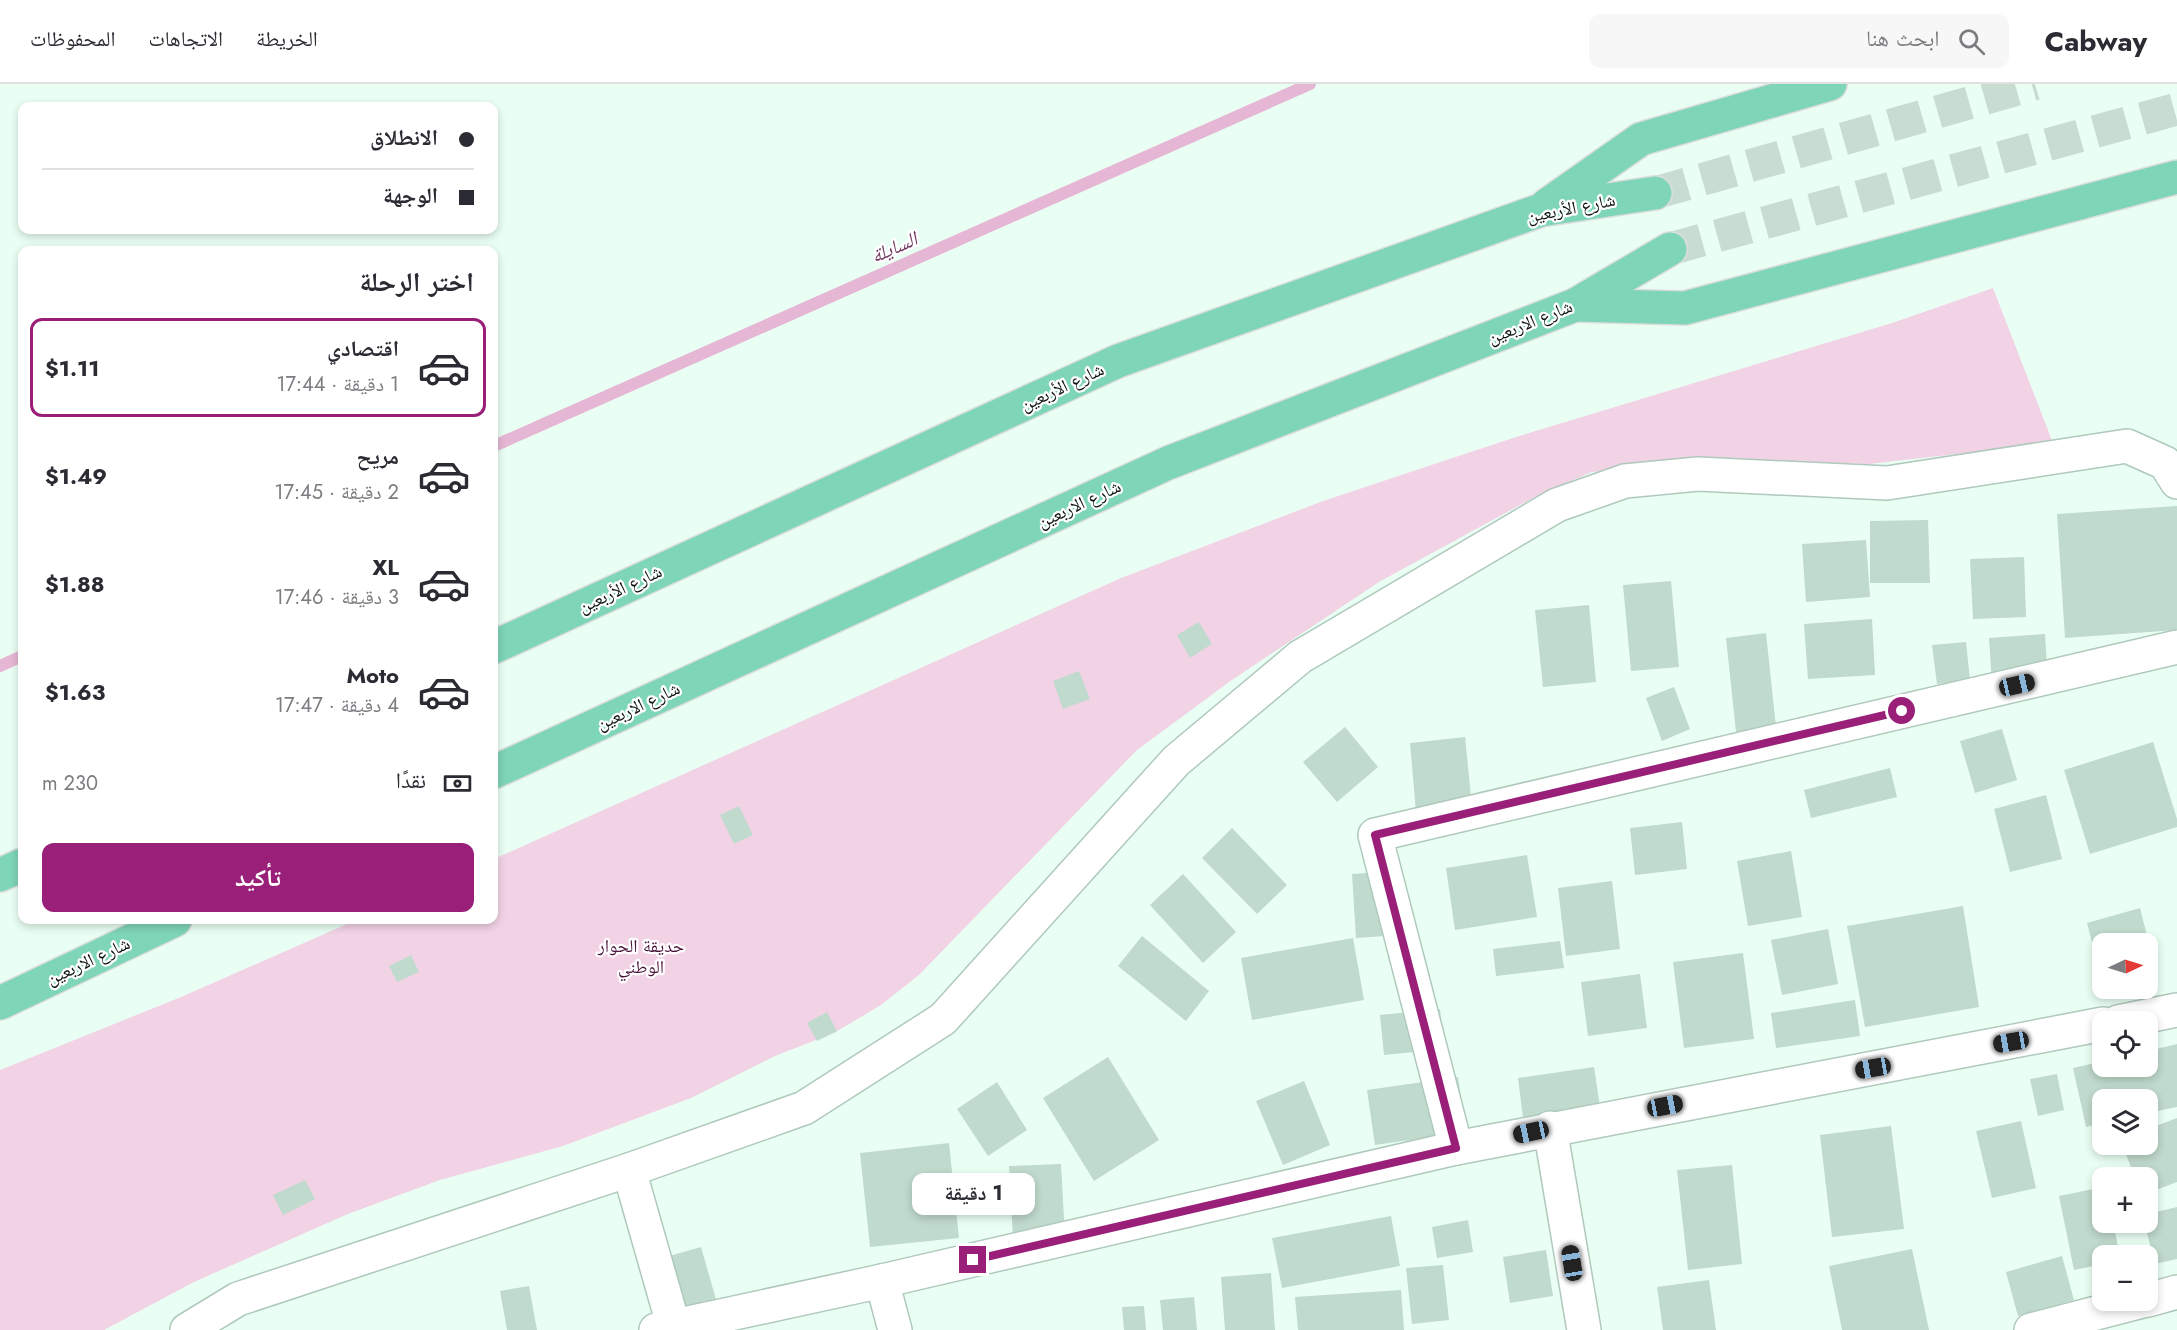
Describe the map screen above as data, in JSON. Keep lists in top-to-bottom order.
{
  "streets": {
    "main road": ["شارع الأربعين", "شارع الاربعين"]
  },
  "water": ["السايلة"],
  "parks": ["حديقة الحوار الوطني"],
  "north": "right",
  "page": {
    "header": "Cabway",
    "search": "ابحث هنا",
    "nav": ["الخريطة", "الاتجاهات", "المحفوظات"],
    "banner": ["الانطلاق", "الوجهة"],
    "heading": "اختر الرحلة",
    "list": [
      {
        "name": "اقتصادي",
        "note": "1 دقيقة · 17:44",
        "value": "$1.11"
      },
      {
        "name": "مريح",
        "note": "2 دقيقة · 17:45",
        "value": "$1.49"
      },
      {
        "name": "XL",
        "note": "3 دقيقة · 17:46",
        "value": "$1.88"
      },
      {
        "name": "Moto",
        "note": "4 دقيقة · 17:47",
        "value": "$1.63"
      }
    ],
    "pay": ["نقدًا", "230 m"],
    "buttons": "تأكيد",
    "map_buttons": ["+", "−"],
    "bubble": "1 دقيقة"
  }
}
